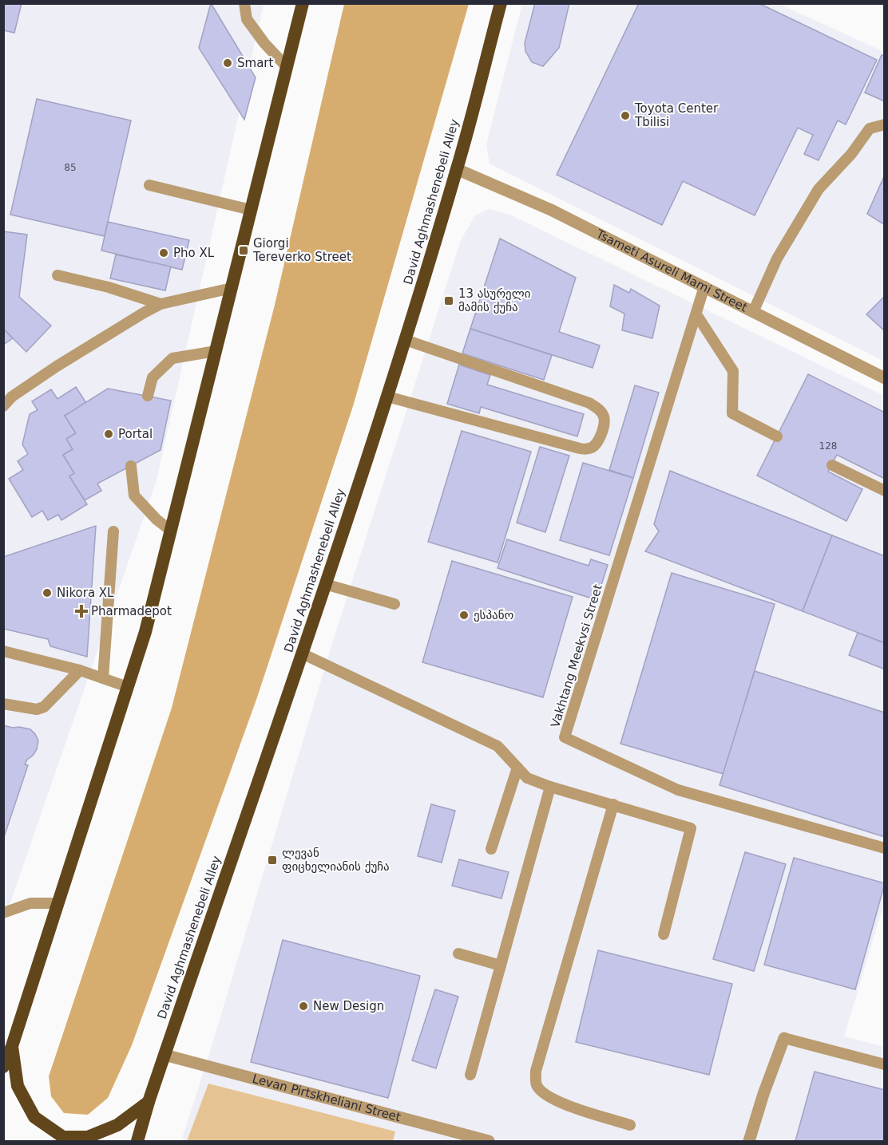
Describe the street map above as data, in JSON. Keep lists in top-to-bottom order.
{
  "streets": {
    "highway": ["David Aghmashenebeli Alley"],
    "street": ["Tsameti Asureli Mami Street", "Levan Pirtskheliani Street"],
    "lane": ["Vakhtang Meekvsi Street"]
  },
  "crossings": [
    ["David Aghmashenebeli Alley", "Tsameti Asureli Mami Street"],
    ["David Aghmashenebeli Alley", "Levan Pirtskheliani Street"],
    ["Tsameti Asureli Mami Street", "Vakhtang Meekvsi Street"]
  ],
  "places": {
    "other": [
      "Smart",
      "Toyota Center Tbilisi",
      "Pho XL",
      "Portal",
      "Nikora XL",
      "ესპანო",
      "New Design"
    ],
    "transit": ["Giorgi Tereverko Street", "13 ასურელი მამის ქუჩა", "ლევან ფიცხელიანის ქუჩა"],
    "health": ["Pharmadepot"]
  },
  "house_numbers": ["85", "128"]
}
